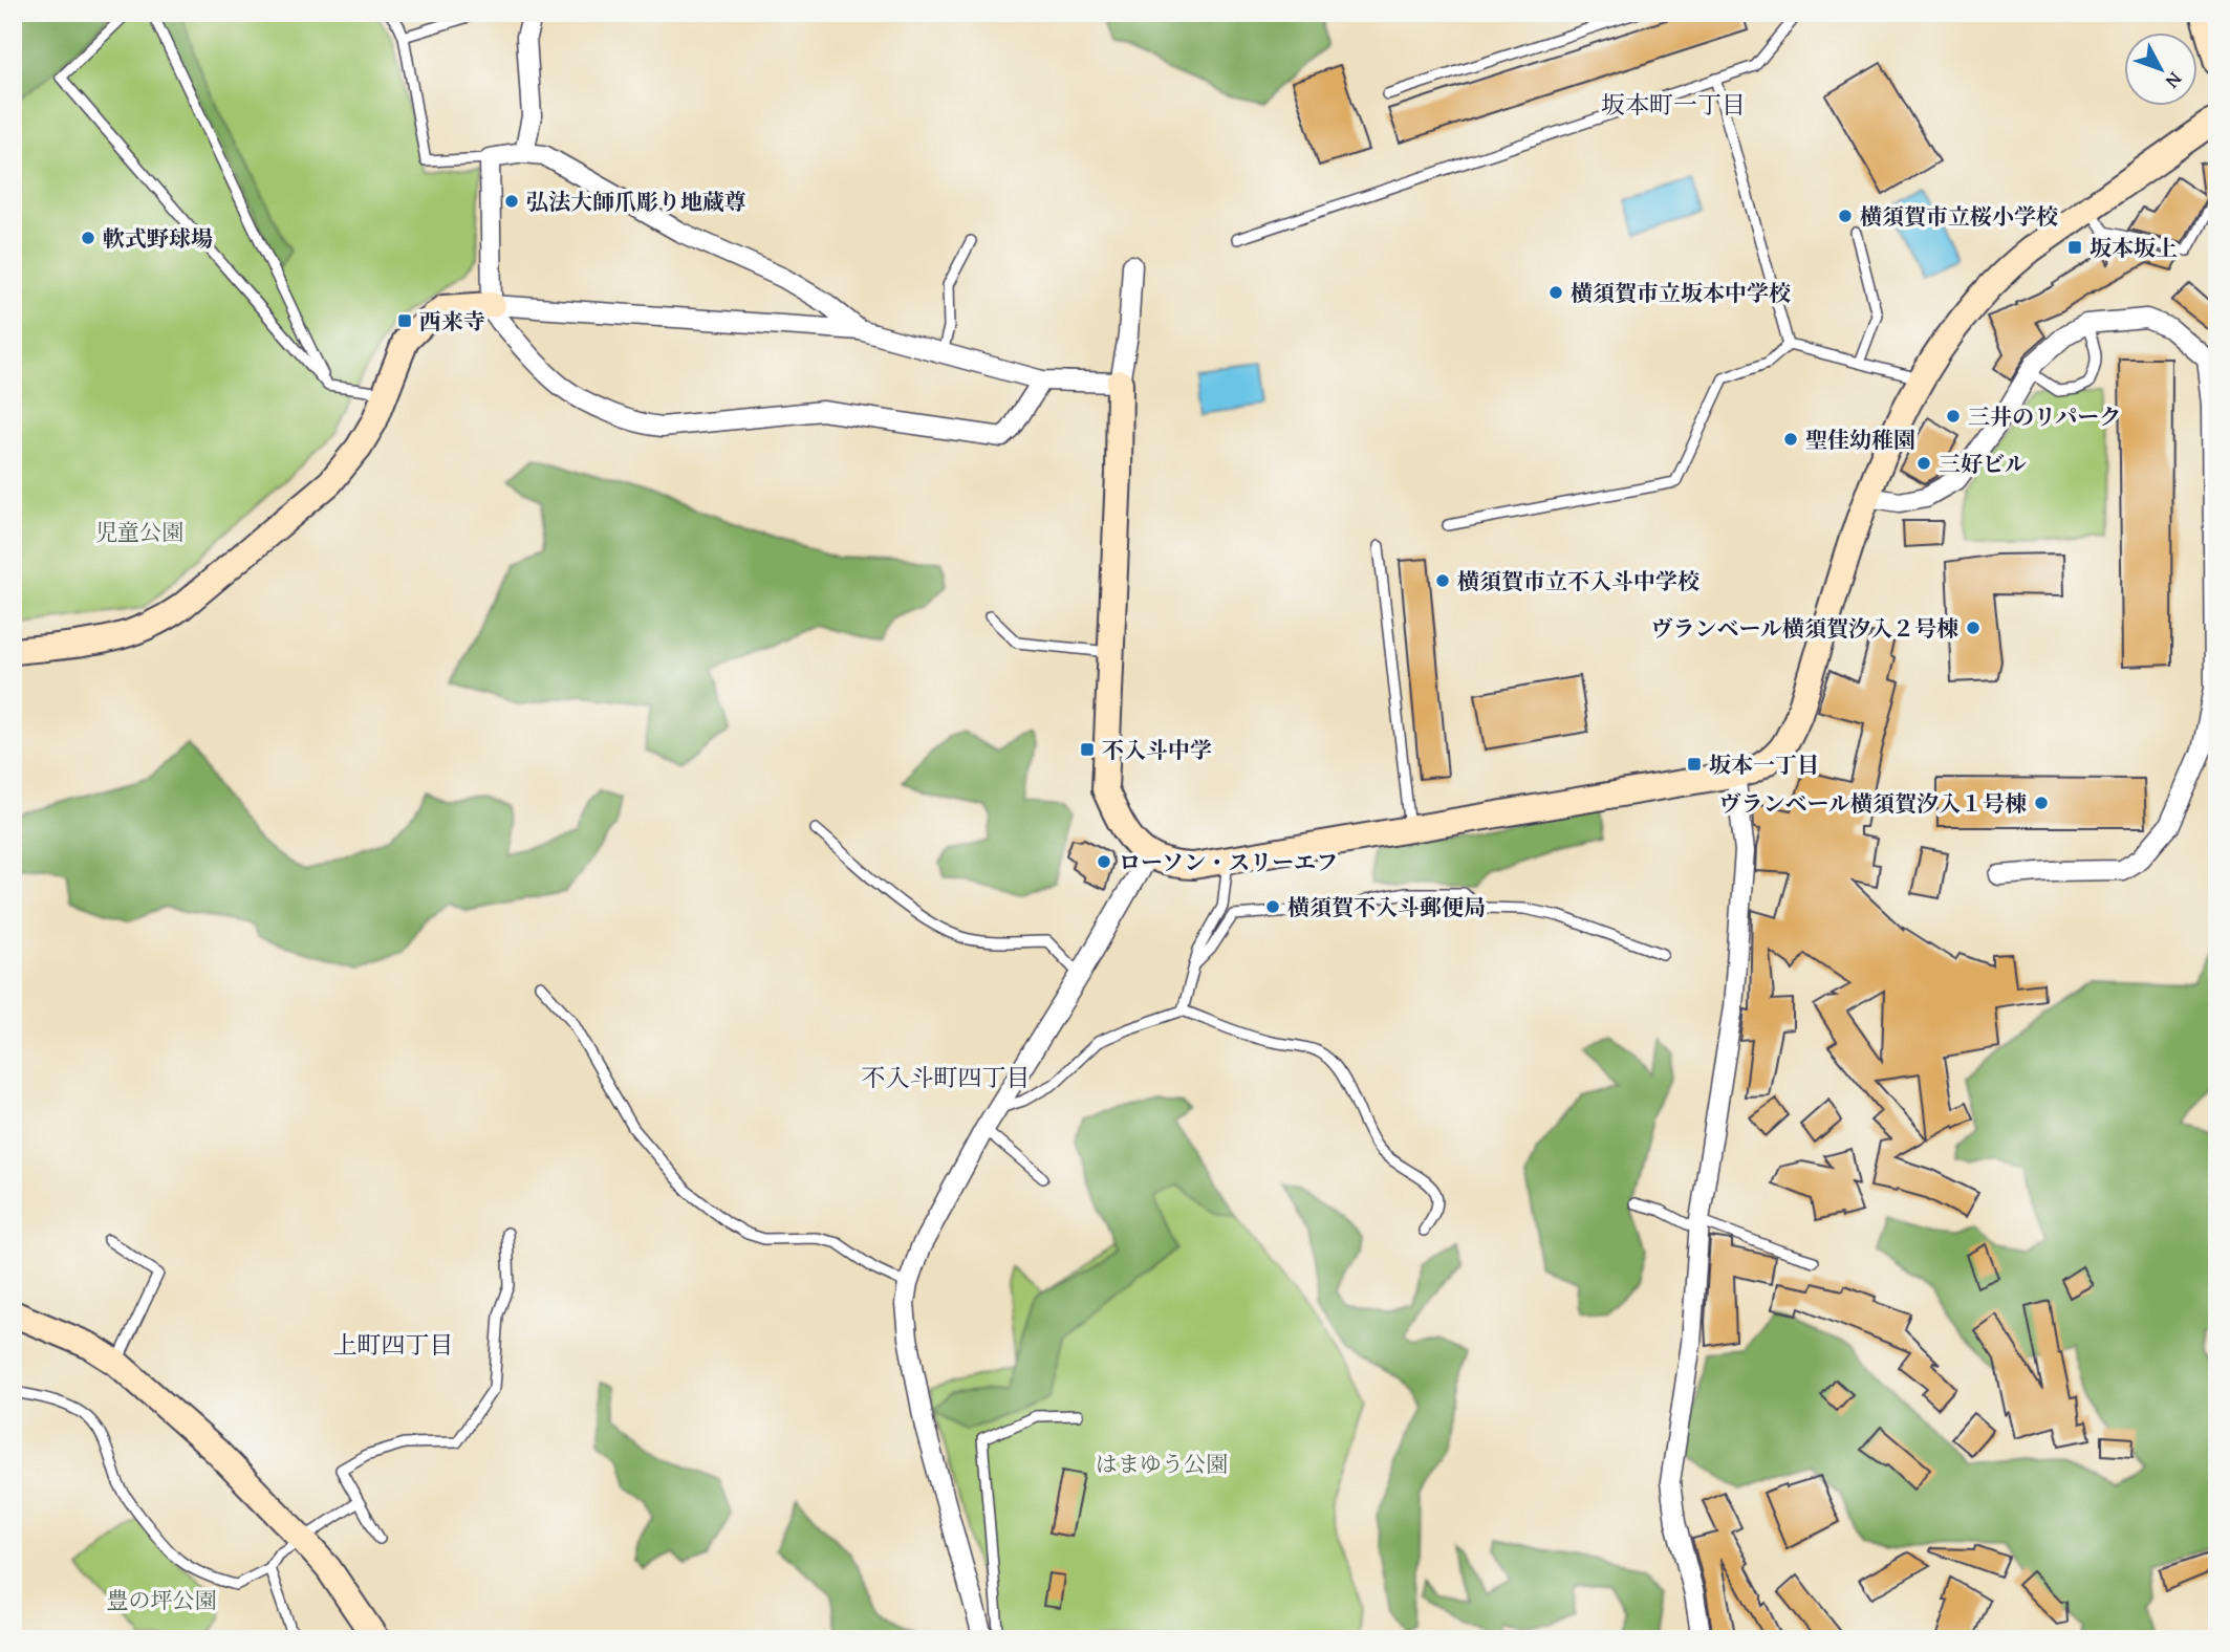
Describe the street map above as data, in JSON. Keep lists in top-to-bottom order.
{
  "districts": ["坂本町一丁目", "不入斗町四丁目", "上町四丁目"],
  "parks": ["児童公園", "はまゆう公園", "豊の坪公園"],
  "places": {
    "other": [
      "弘法大師爪彫り地蔵尊",
      "横須賀市立桜小学校",
      "軟式野球場",
      "横須賀市立坂本中学校",
      "三井のリパーク",
      "聖佳幼稚園",
      "三好ビル",
      "横須賀市立不入斗中学校",
      "ヴランベール横須賀汐入２号棟",
      "ヴランベール横須賀汐入１号棟",
      "ローソン・スリーエフ",
      "横須賀不入斗郵便局"
    ],
    "transit": [
      "坂本坂上",
      "西来寺",
      "不入斗中学",
      "坂本一丁目"
    ]
  },
  "north": "bottom right"
}
